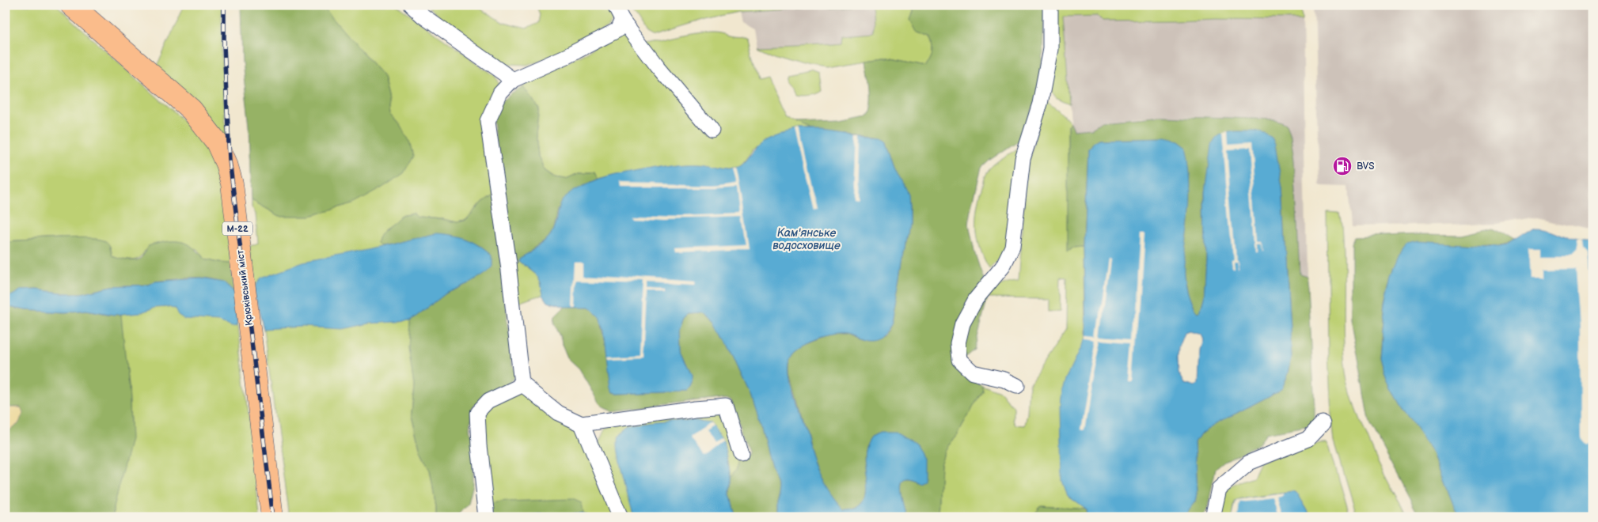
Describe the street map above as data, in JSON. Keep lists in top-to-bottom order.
{
  "streets": {
    "highway": ["М-22", "Крюківський міст"]
  },
  "water": ["Кам'янське водосховище"],
  "places": {
    "fuel station": ["BVS"]
  }
}
